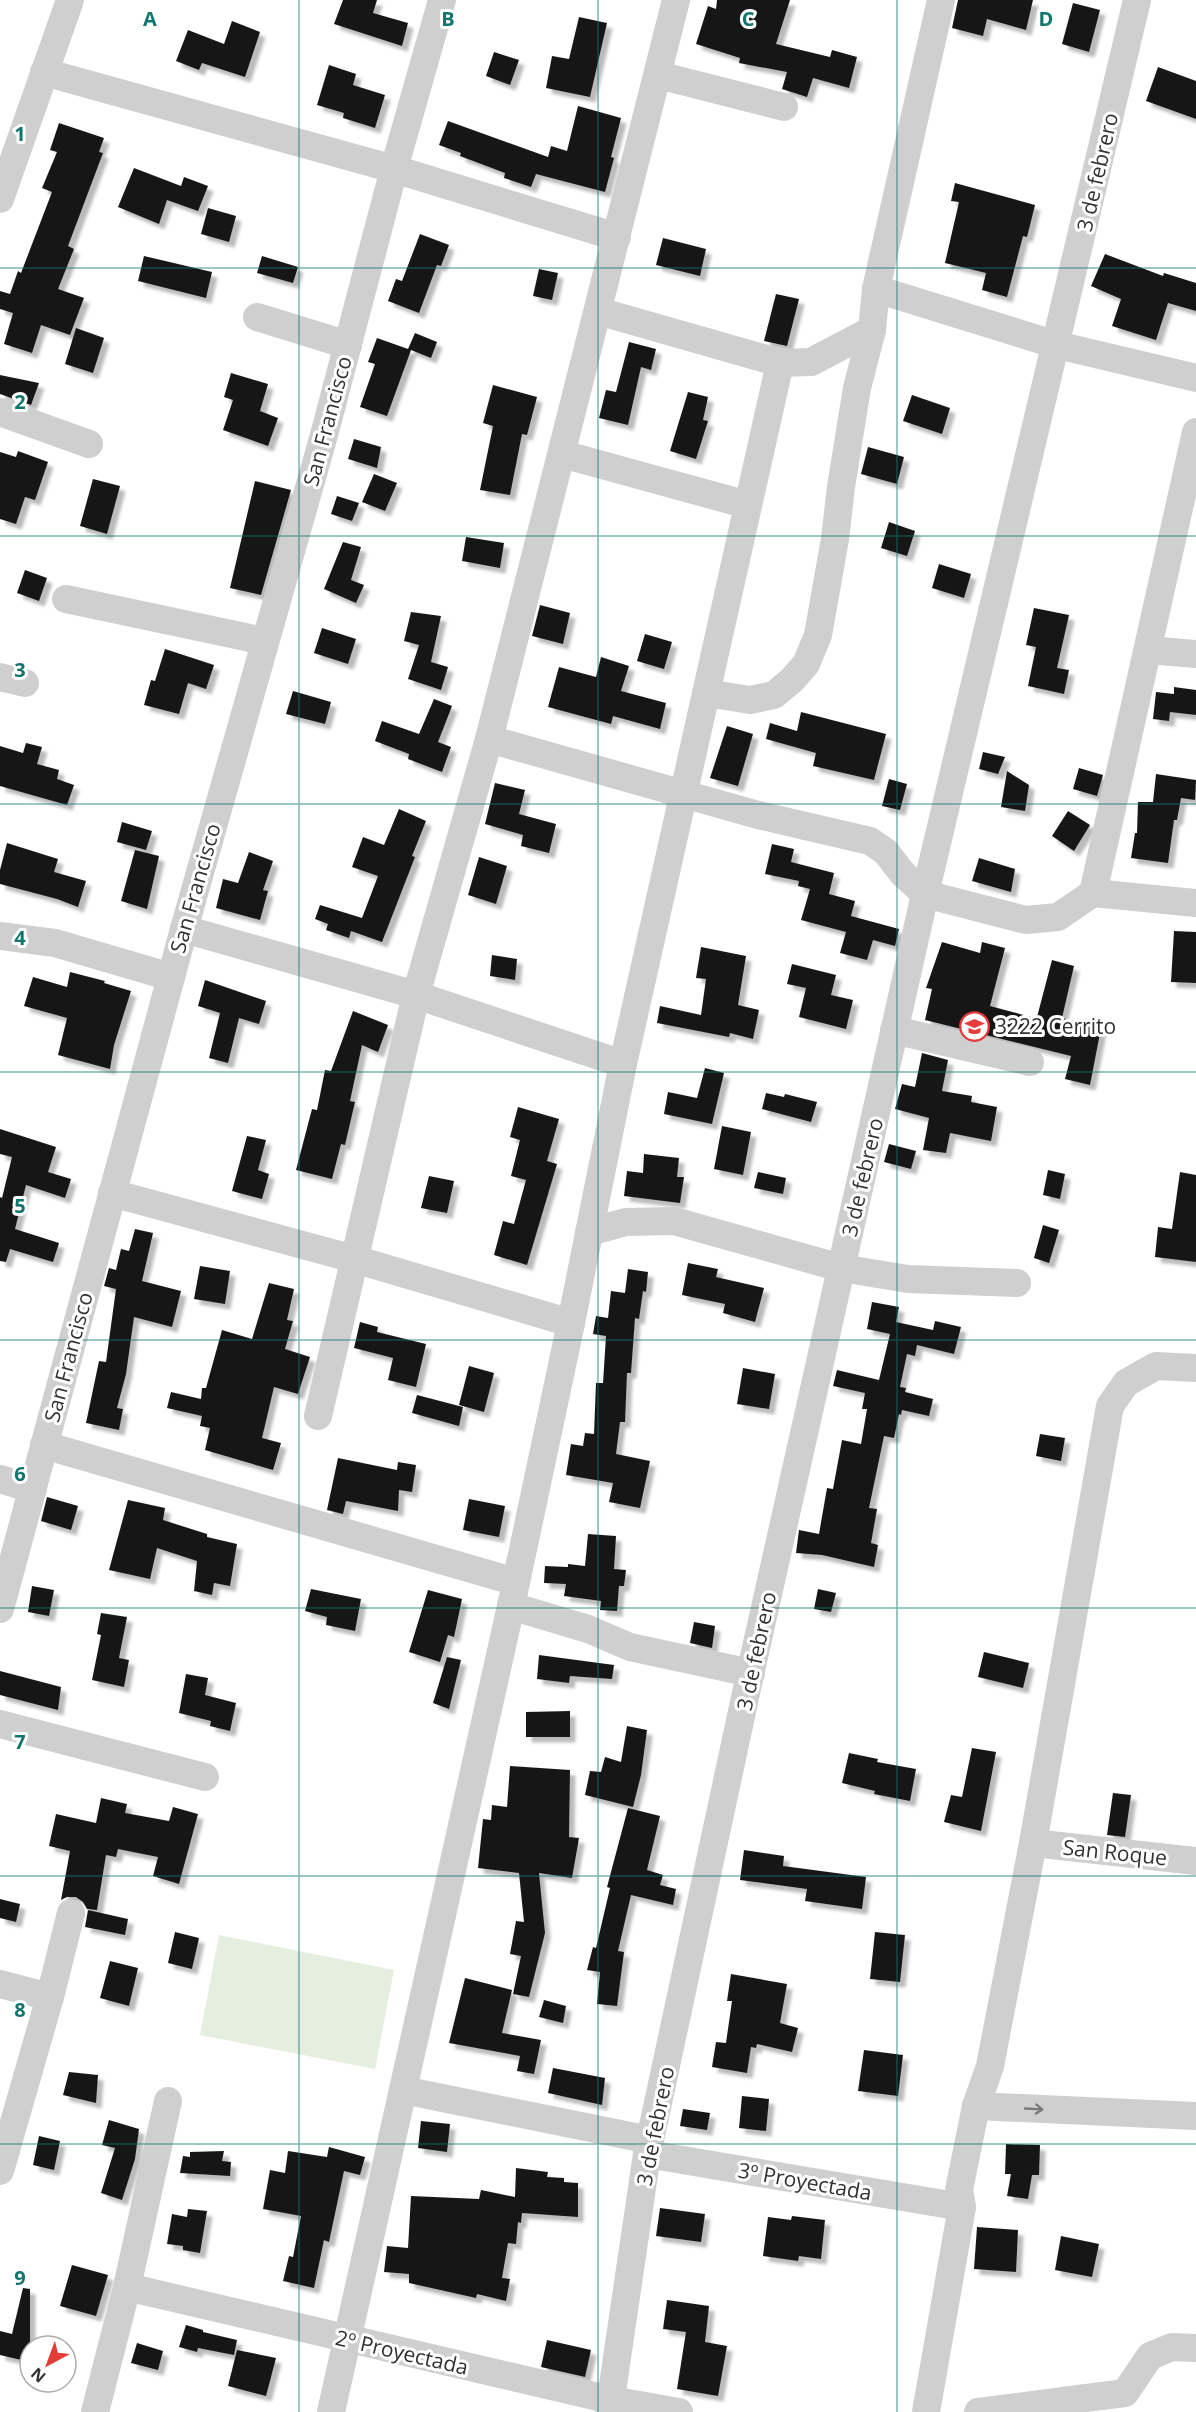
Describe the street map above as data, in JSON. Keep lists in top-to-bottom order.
{
  "streets": {
    "street": [
      "3 de febrero",
      "San Francisco",
      "San Roque",
      "3º Proyectada",
      "2º Proyectada"
    ]
  },
  "crossings": [
    ["3 de febrero", "3º Proyectada"],
    ["3 de febrero", "2º Proyectada"]
  ],
  "places": {
    "school or university": ["3222 Cerrito"]
  },
  "north": "bottom left",
  "grid": {
    "columns": [
      "A",
      "B",
      "C",
      "D"
    ],
    "rows": [
      "1",
      "2",
      "3",
      "4",
      "5",
      "6",
      "7",
      "8",
      "9"
    ]
  }
}
